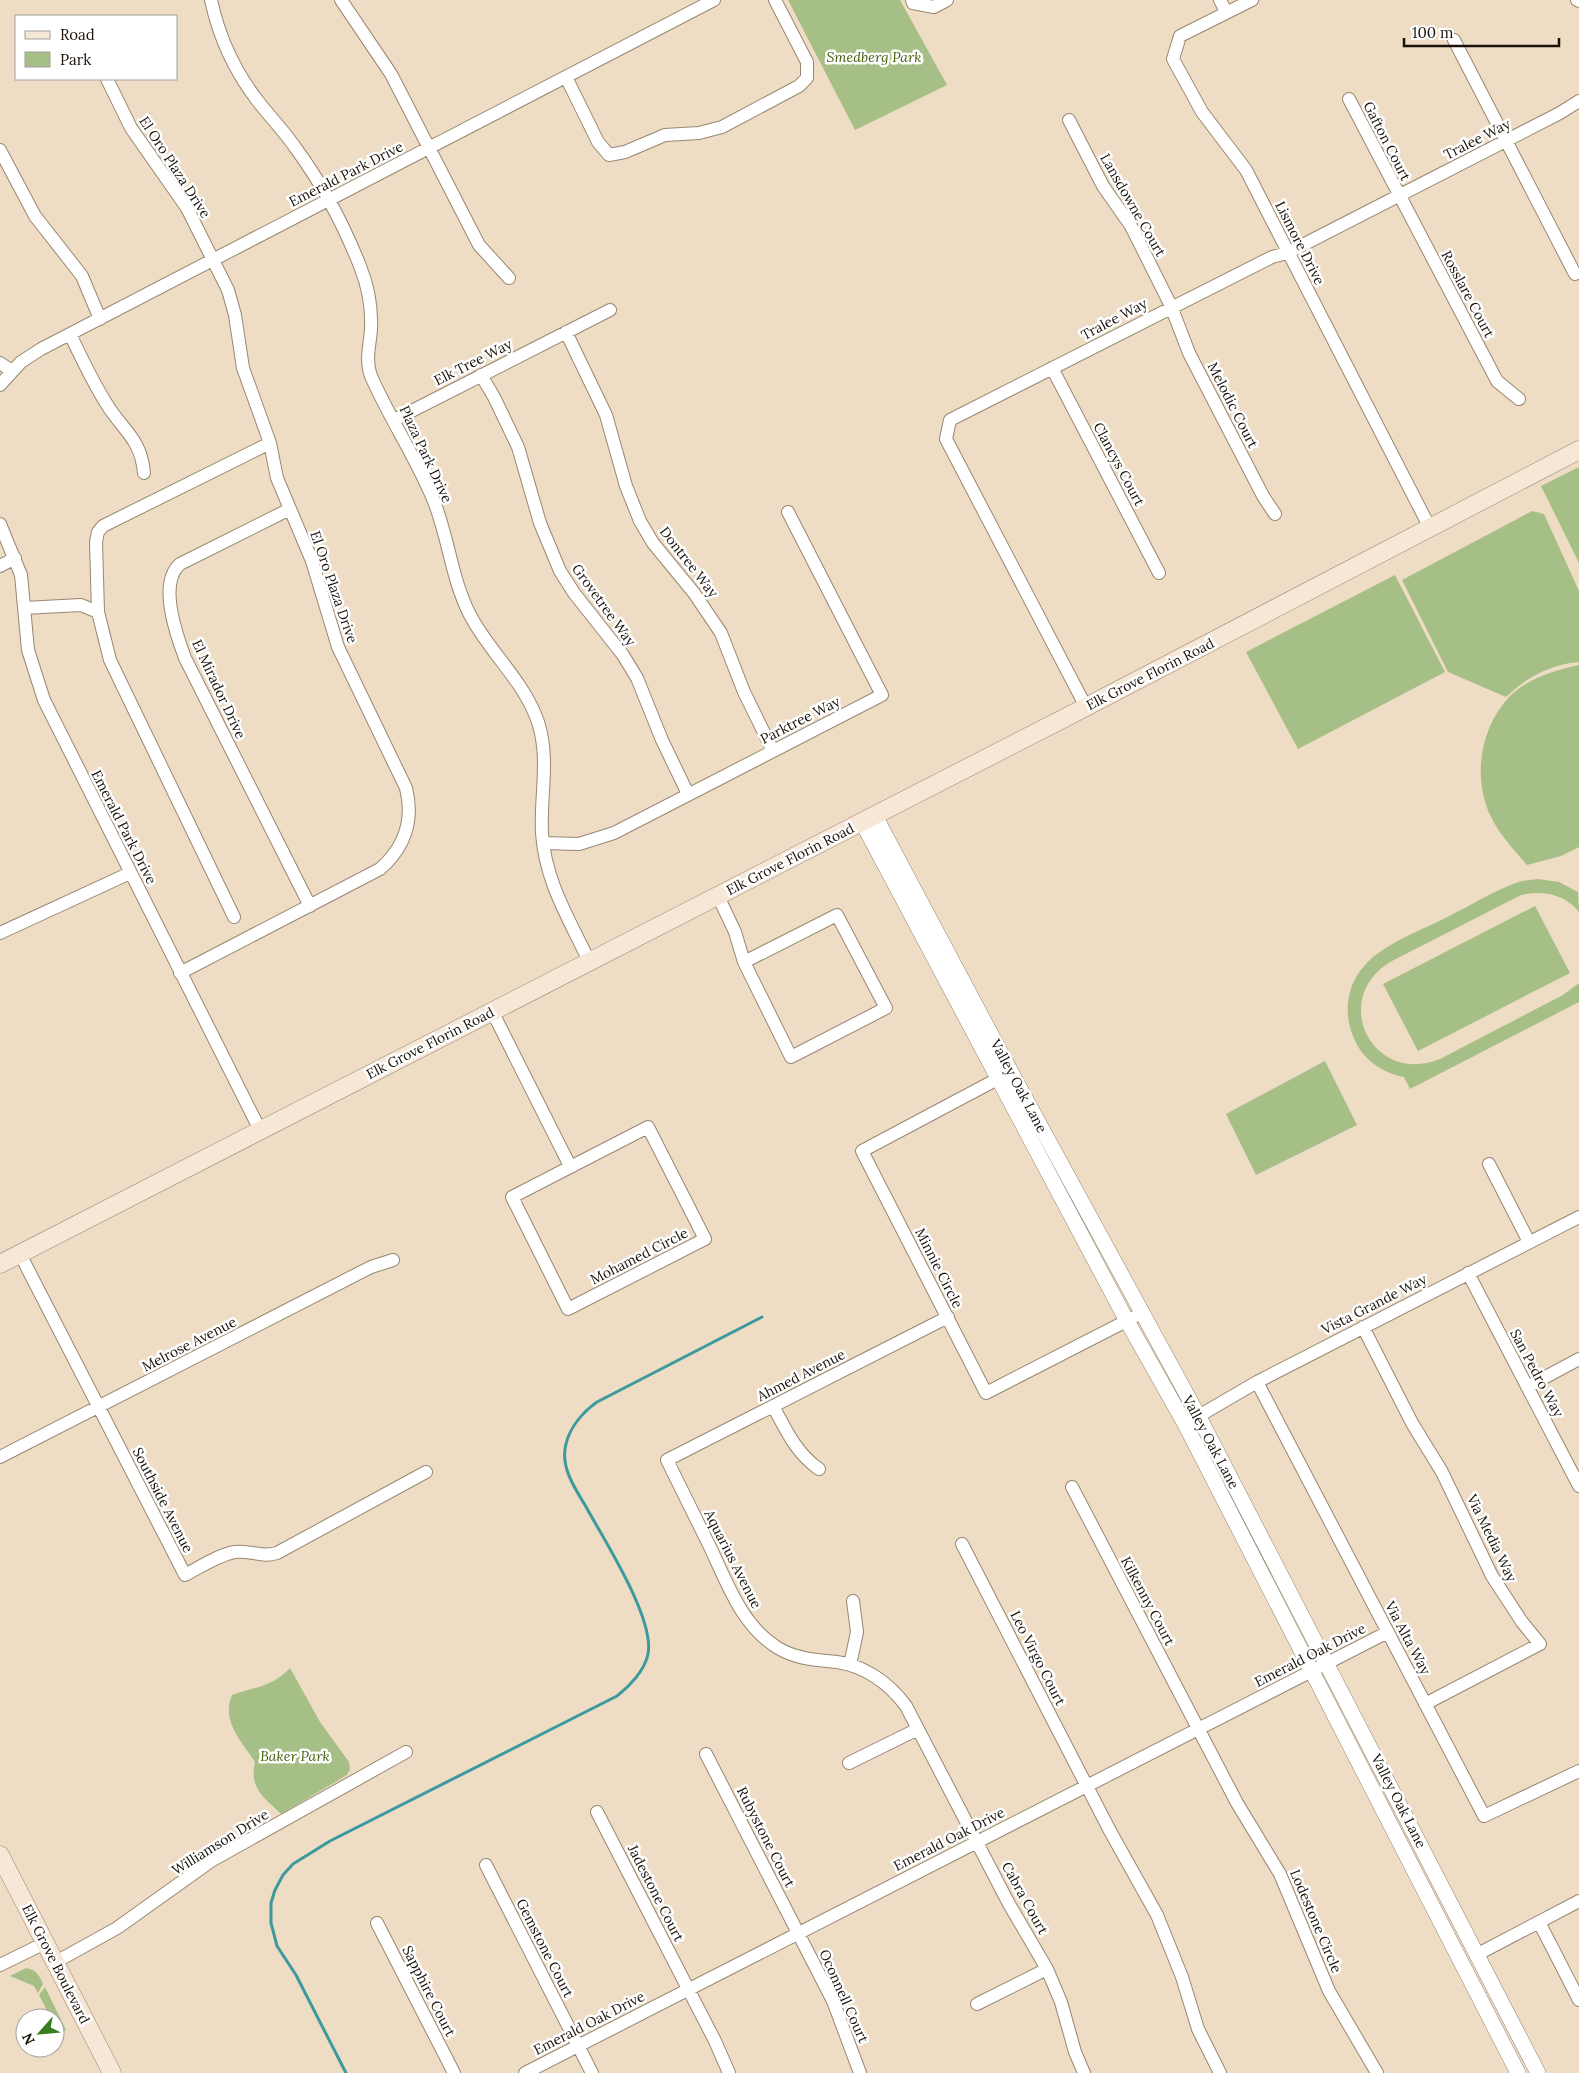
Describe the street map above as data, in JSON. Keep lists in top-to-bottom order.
{
  "streets": {
    "main road": ["Elk Grove Florin Road", "Elk Grove Boulevard"],
    "street": [
      "Tralee Way",
      "Gafton Court",
      "El Oro Plaza Drive",
      "Emerald Park Drive",
      "Lansdowne Court",
      "Lismore Drive",
      "Rosslare Court",
      "Elk Tree Way",
      "Melodic Court",
      "Plaza Park Drive",
      "Clancys Court",
      "Dontree Way",
      "Grovetree Way",
      "El Mirador Drive",
      "Parktree Way",
      "Valley Oak Lane",
      "Mohamed Circle",
      "Minnie Circle",
      "Vista Grande Way",
      "Melrose Avenue",
      "San Pedro Way",
      "Ahmed Avenue",
      "Southside Avenue",
      "Via Media Way",
      "Aquarius Avenue",
      "Kilkenny Court",
      "Via Alta Way",
      "Emerald Oak Drive",
      "Leo Virgo Court",
      "Rubystone Court",
      "Williamson Drive",
      "Jadestone Court",
      "Cabra Court",
      "Lodestone Circle",
      "Gemstone Court",
      "Sapphire Court",
      "Oconnell Court"
    ]
  },
  "crossings": [
    ["Tralee Way", "Gafton Court"],
    ["Tralee Way", "Lansdowne Court"],
    ["Tralee Way", "Lismore Drive"],
    ["Tralee Way", "Rosslare Court"],
    ["Tralee Way", "Melodic Court"],
    ["Tralee Way", "Clancys Court"],
    ["Tralee Way", "Elk Grove Florin Road"],
    ["Gafton Court", "Rosslare Court"],
    ["El Oro Plaza Drive", "Emerald Park Drive"],
    ["El Oro Plaza Drive", "El Mirador Drive"],
    ["Emerald Park Drive", "Plaza Park Drive"],
    ["Emerald Park Drive", "Elk Grove Florin Road"],
    ["Lansdowne Court", "Melodic Court"],
    ["Lismore Drive", "Elk Grove Florin Road"],
    ["Elk Tree Way", "Plaza Park Drive"],
    ["Elk Tree Way", "Dontree Way"],
    ["Elk Tree Way", "Grovetree Way"],
    ["Plaza Park Drive", "Elk Grove Florin Road"],
    ["Plaza Park Drive", "Parktree Way"],
    ["Dontree Way", "Parktree Way"],
    ["Grovetree Way", "Parktree Way"],
    ["Elk Grove Florin Road", "Valley Oak Lane"],
    ["Elk Grove Florin Road", "Southside Avenue"],
    ["Valley Oak Lane", "Minnie Circle"],
    ["Valley Oak Lane", "Vista Grande Way"],
    ["Valley Oak Lane", "Emerald Oak Drive"],
    ["Minnie Circle", "Ahmed Avenue"],
    ["Vista Grande Way", "San Pedro Way"],
    ["Vista Grande Way", "Via Media Way"],
    ["Vista Grande Way", "Via Alta Way"],
    ["Melrose Avenue", "Southside Avenue"],
    ["Ahmed Avenue", "Aquarius Avenue"],
    ["Via Media Way", "Via Alta Way"],
    ["Aquarius Avenue", "Emerald Oak Drive"],
    ["Aquarius Avenue", "Cabra Court"],
    ["Kilkenny Court", "Emerald Oak Drive"],
    ["Kilkenny Court", "Lodestone Circle"],
    ["Via Alta Way", "Emerald Oak Drive"],
    ["Emerald Oak Drive", "Leo Virgo Court"],
    ["Emerald Oak Drive", "Rubystone Court"],
    ["Emerald Oak Drive", "Jadestone Court"],
    ["Emerald Oak Drive", "Cabra Court"],
    ["Emerald Oak Drive", "Lodestone Circle"],
    ["Emerald Oak Drive", "Gemstone Court"],
    ["Emerald Oak Drive", "Oconnell Court"],
    ["Rubystone Court", "Oconnell Court"],
    ["Williamson Drive", "Elk Grove Boulevard"]
  ],
  "parks": ["Smedberg Park", "Baker Park"],
  "legend": ["Road", "Park"],
  "scale_bar": "100 m",
  "north": "bottom left"
}
